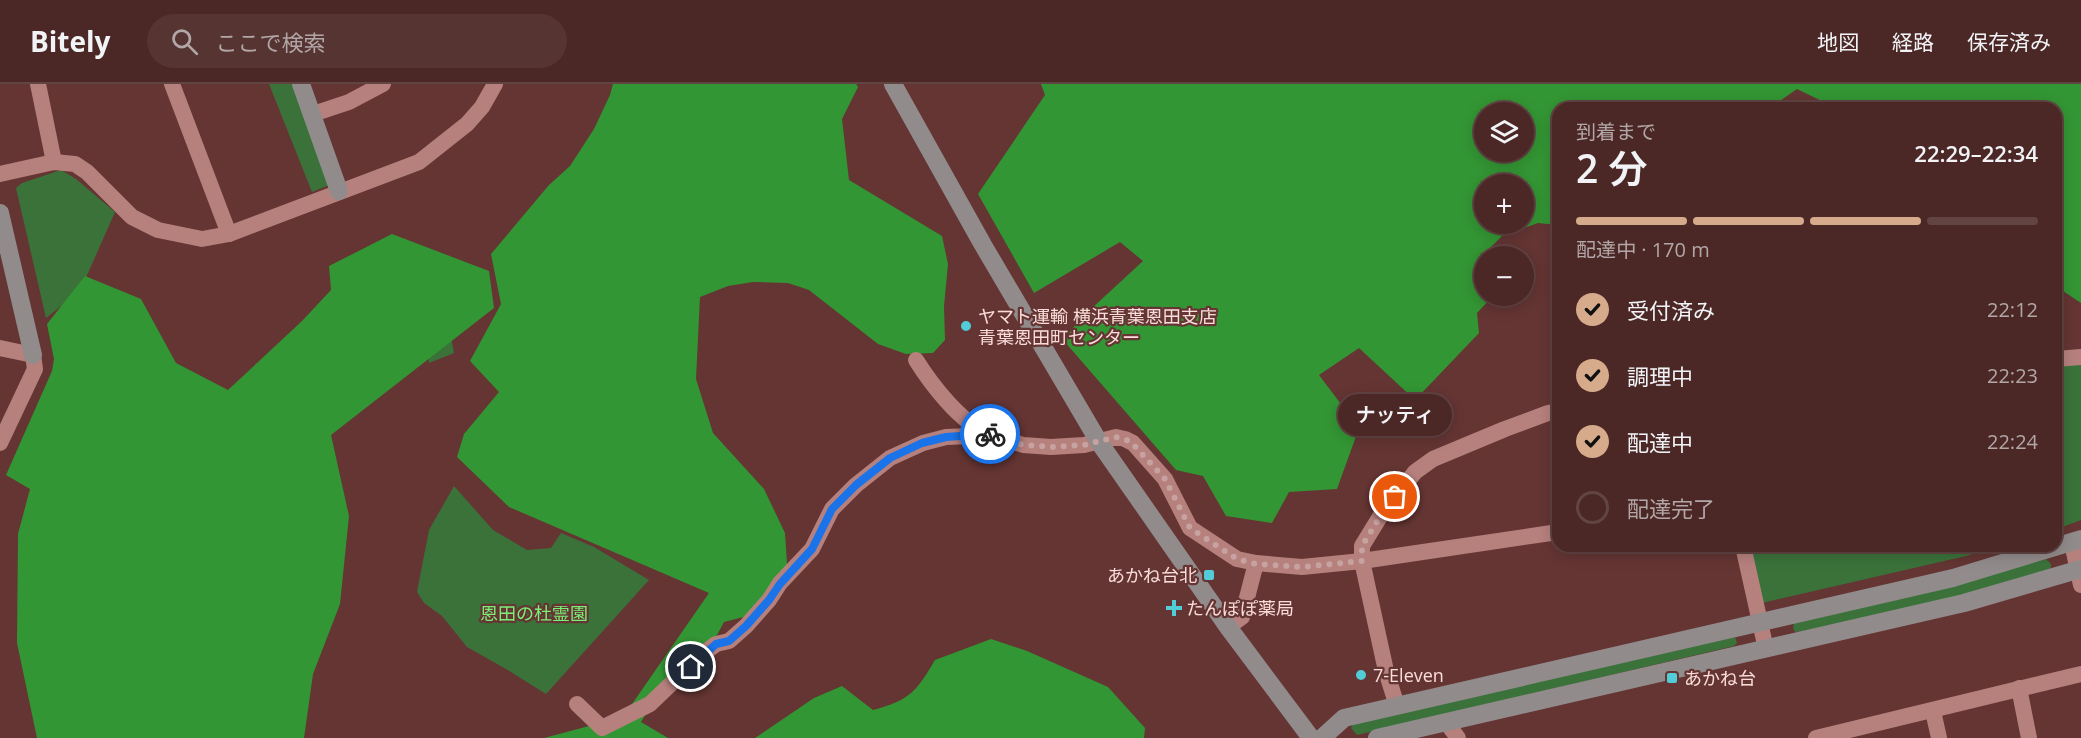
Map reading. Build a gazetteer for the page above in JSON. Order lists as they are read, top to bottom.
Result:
{
  "parks": ["恩田の杜霊園"],
  "places": {
    "other": ["ヤマト運輸 横浜青葉恩田支店 青葉恩田町センター", "ナッティ", "7-Eleven"],
    "transit": ["あかね台北", "あかね台"],
    "health": ["たんぽぽ薬局"]
  },
  "page": {
    "header": "Bitely",
    "search": "ここで検索",
    "nav": ["地図", "経路", "保存済み"],
    "map_buttons": ["+", "−"],
    "heading": ["2 分", "到着まで", "22:29–22:34"],
    "bar": "配達中 · 170 m",
    "list": [
      ["受付済み", "22:12"],
      ["調理中", "22:23"],
      ["配達中", "22:24"],
      "配達完了"
    ],
    "bubble": "ナッティ"
  }
}
